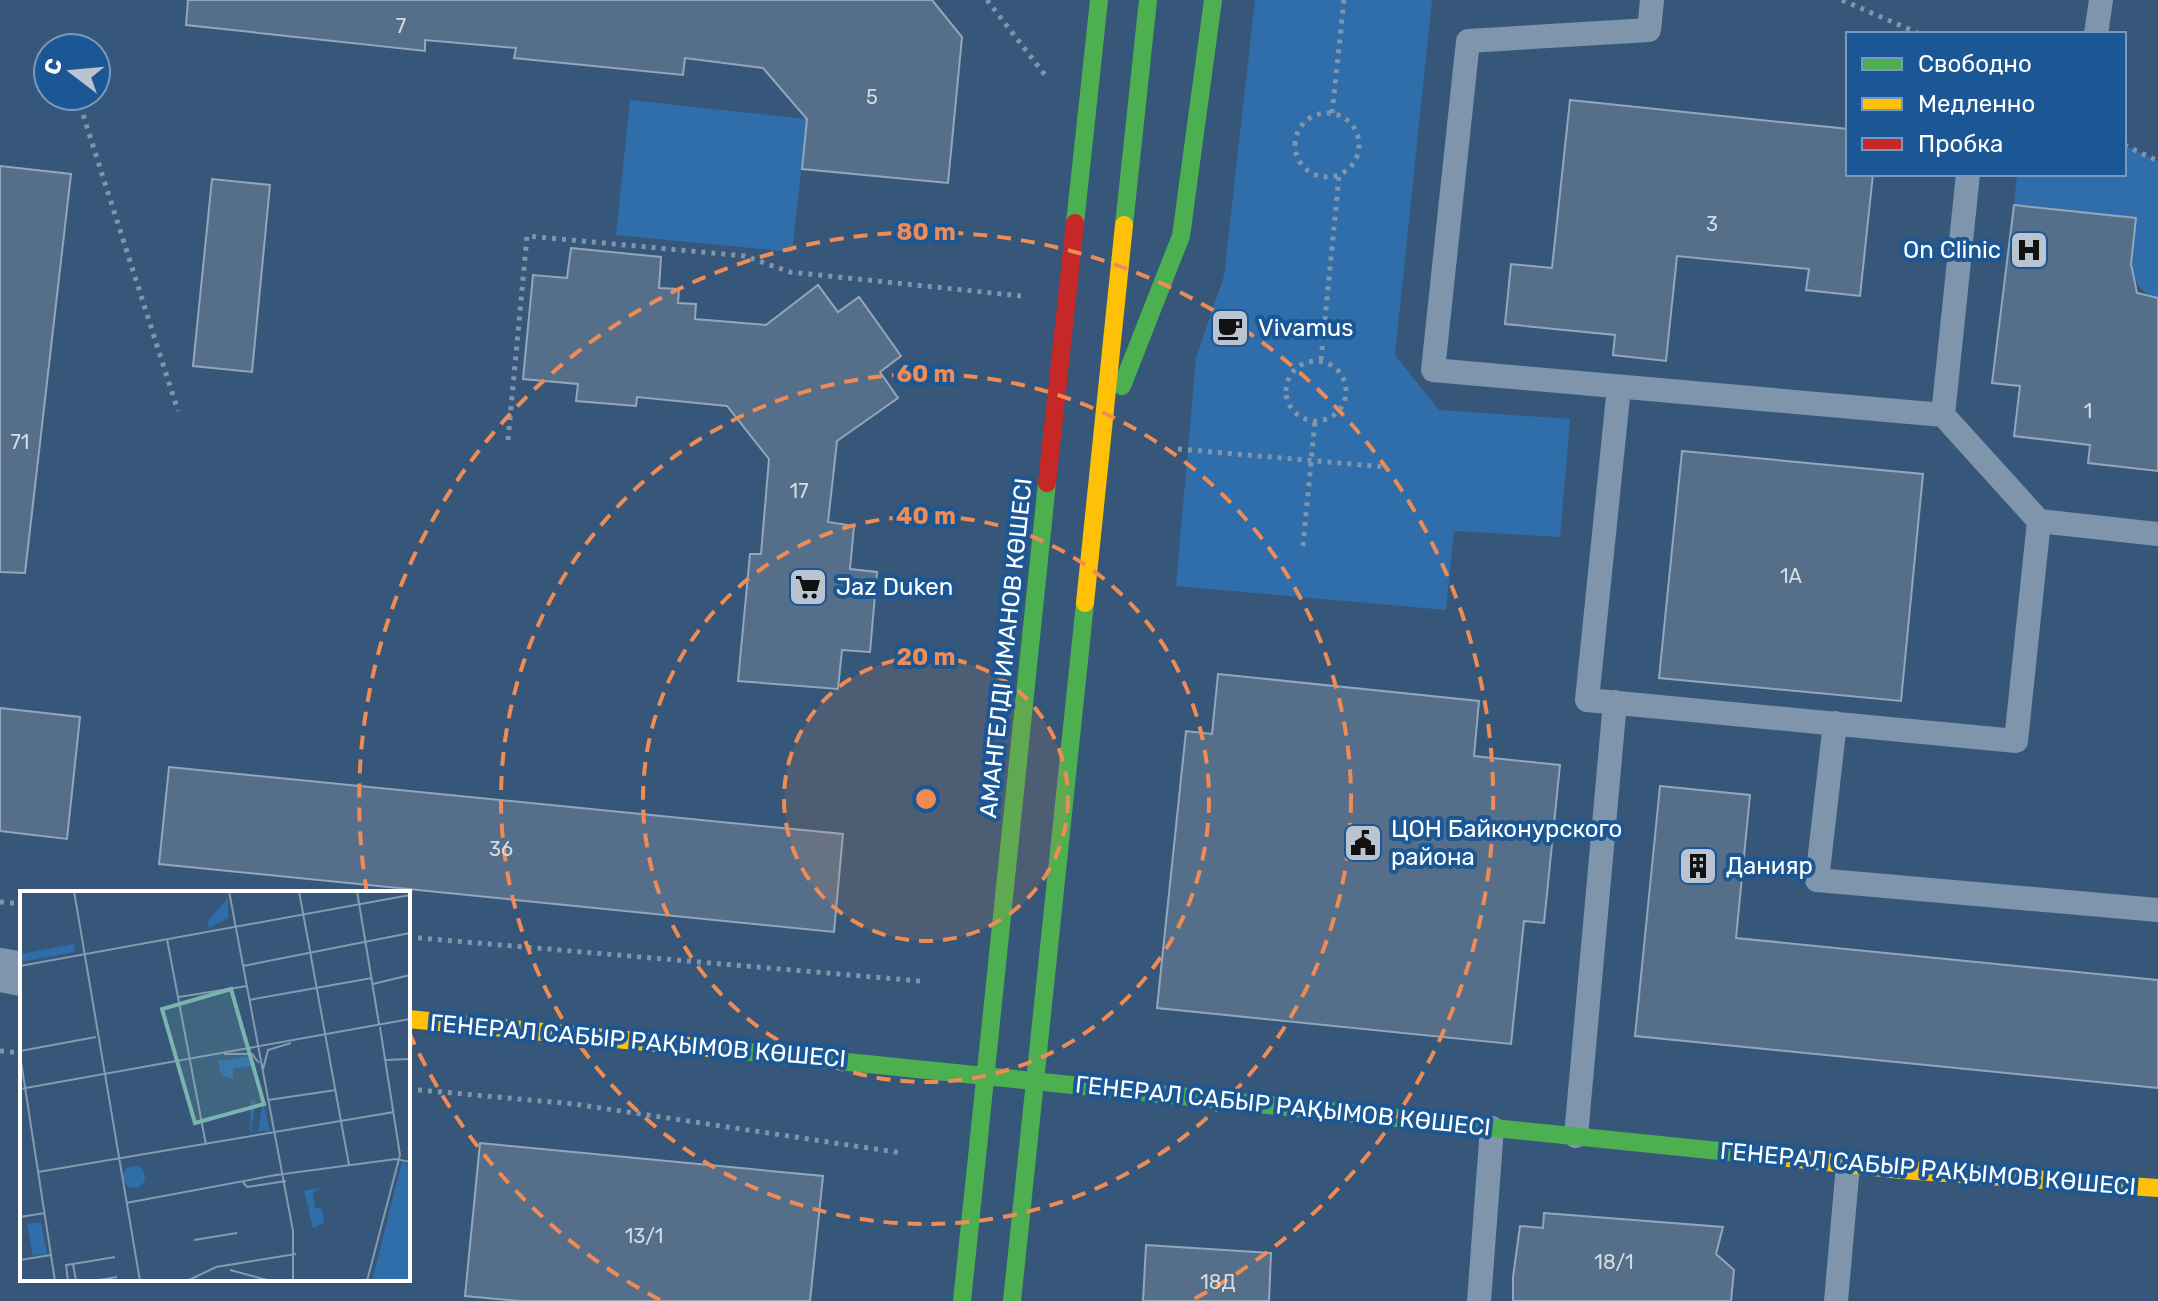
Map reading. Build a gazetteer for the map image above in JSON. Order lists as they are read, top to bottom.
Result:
{
  "streets": {
    "main road": ["АМАНГЕЛДІ ИМАНОВ КӨШЕСІ", "ГЕНЕРАЛ САБЫР РАҚЫМОВ КӨШЕСІ"]
  },
  "crossings": [
    ["АМАНГЕЛДІ ИМАНОВ КӨШЕСІ", "ГЕНЕРАЛ САБЫР РАҚЫМОВ КӨШЕСІ"]
  ],
  "places": {
    "hospital": ["On Clinic"],
    "cafe": ["Vivamus"],
    "supermarket": ["Jaz Duken"],
    "public building": ["ЦОН Байконурского района"],
    "building": ["Данияр"]
  },
  "house_numbers": [
    "7",
    "5",
    "3",
    "1",
    "71",
    "17",
    "1А",
    "36",
    "13/1",
    "18/1",
    "18Д"
  ],
  "legend": ["Свободно", "Медленно", "Пробка"],
  "north": "left",
  "rings": [
    "80 m",
    "60 m",
    "40 m",
    "20 m"
  ]
}
